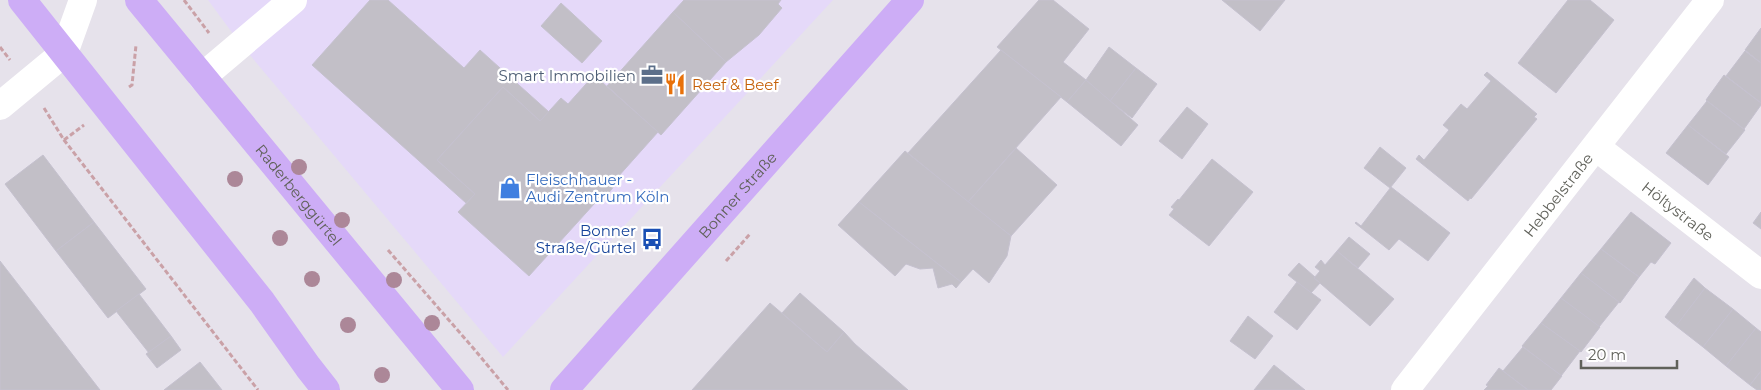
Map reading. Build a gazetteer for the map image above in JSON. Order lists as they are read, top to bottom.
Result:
{
  "streets": {
    "main road": ["Raderberggürtel", "Bonner Straße"],
    "street": ["Hebbelstraße", "Höltystraße"]
  },
  "crossings": [
    ["Hebbelstraße", "Höltystraße"]
  ],
  "places": {
    "office": ["Smart Immobilien"],
    "restaurant": ["Reef & Beef"],
    "shop": ["Fleischhauer - Audi Zentrum Köln"],
    "bus stop": ["Bonner Straße/Gürtel"]
  },
  "scale_bar": "20 m"
}
